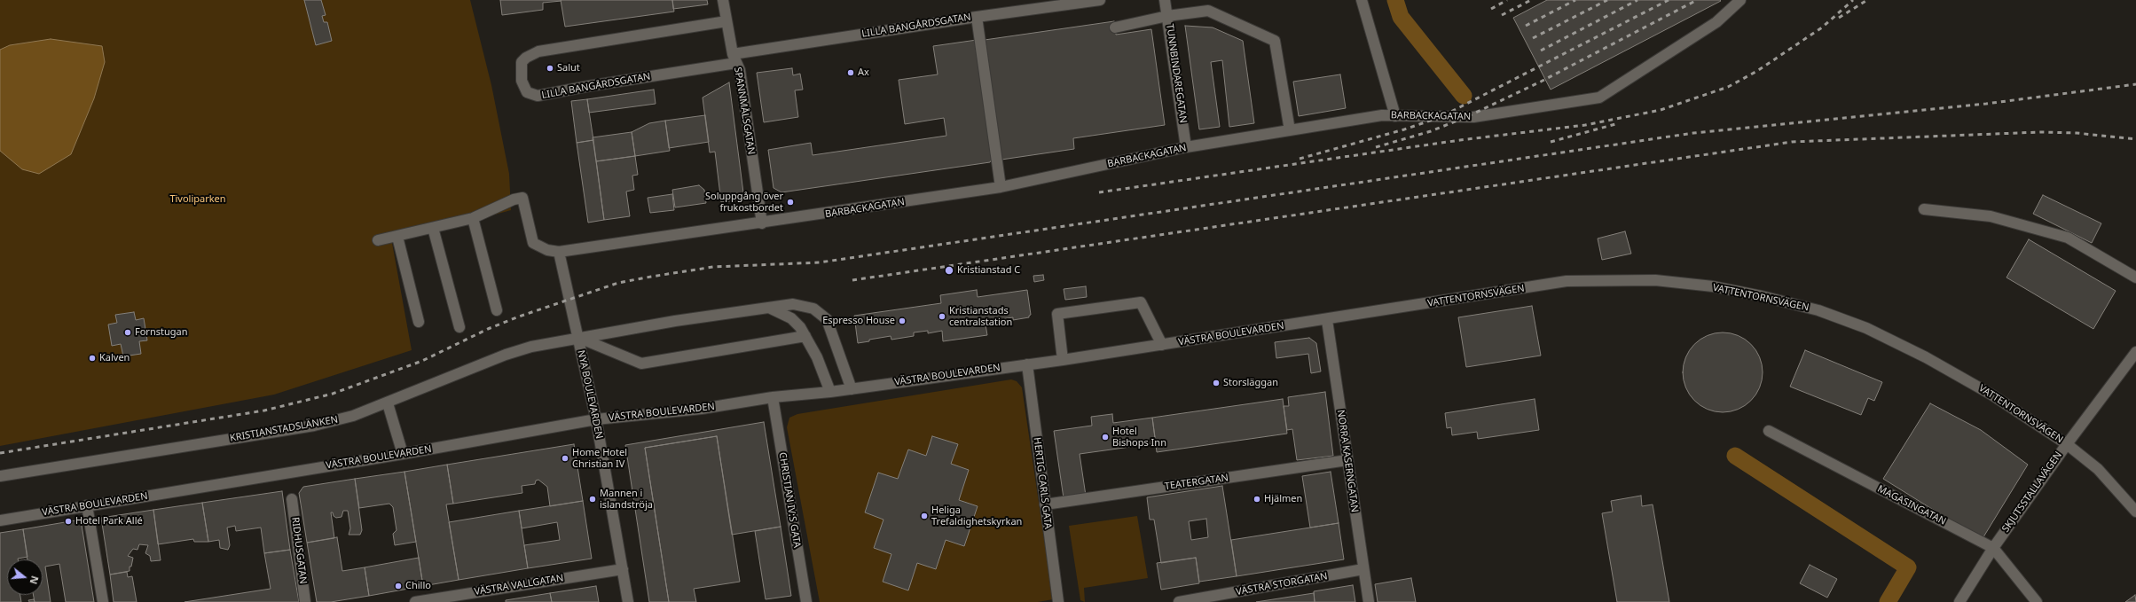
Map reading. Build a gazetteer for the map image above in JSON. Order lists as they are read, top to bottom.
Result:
{
  "streets": {
    "street": [
      "LILLA BANGÅRDSGATAN",
      "TUNNBINDAREGATAN",
      "SPANNMÅLSGATAN",
      "BARBACKAGATAN",
      "VATTENTORNSVÄGEN",
      "VÄSTRA BOULEVARDEN",
      "NYA BOULEVARDEN",
      "KRISTIANSTADSLÄNKEN",
      "NORRA KASERNGATAN",
      "TEATERGATAN",
      "HERTIG CARLS GATA",
      "SKJUTSSTALLAVÄGEN",
      "CHRISTIAN IV:S GATA",
      "MAGASINGATAN",
      "RIDHUSGATAN",
      "VÄSTRA STORGATAN",
      "VÄSTRA VALLGATAN"
    ]
  },
  "crossings": [
    ["LILLA BANGÅRDSGATAN", "SPANNMÅLSGATAN"],
    ["TUNNBINDAREGATAN", "BARBACKAGATAN"],
    ["SPANNMÅLSGATAN", "BARBACKAGATAN"],
    ["BARBACKAGATAN", "NYA BOULEVARDEN"],
    ["VATTENTORNSVÄGEN", "VÄSTRA BOULEVARDEN"],
    ["VATTENTORNSVÄGEN", "NORRA KASERNGATAN"],
    ["VATTENTORNSVÄGEN", "SKJUTSSTALLAVÄGEN"],
    ["VÄSTRA BOULEVARDEN", "NYA BOULEVARDEN"],
    ["VÄSTRA BOULEVARDEN", "KRISTIANSTADSLÄNKEN"],
    ["VÄSTRA BOULEVARDEN", "NORRA KASERNGATAN"],
    ["VÄSTRA BOULEVARDEN", "HERTIG CARLS GATA"],
    ["VÄSTRA BOULEVARDEN", "CHRISTIAN IV:S GATA"],
    ["NYA BOULEVARDEN", "KRISTIANSTADSLÄNKEN"],
    ["NYA BOULEVARDEN", "VÄSTRA VALLGATAN"],
    ["NORRA KASERNGATAN", "TEATERGATAN"],
    ["NORRA KASERNGATAN", "VÄSTRA STORGATAN"],
    ["TEATERGATAN", "HERTIG CARLS GATA"],
    ["SKJUTSSTALLAVÄGEN", "MAGASINGATAN"]
  ],
  "parks": ["Tivoliparken"],
  "places": [
    "Salut",
    "Ax",
    "Soluppgång över frukostbordet",
    "Kristianstad C",
    "Kristianstads centralstation",
    "Espresso House",
    "Fornstugan",
    "Kalven",
    "Storsläggan",
    "Hotel Bishops Inn",
    "Home Hotel Christian IV",
    "Mannen i islandströja",
    "Hjälmen",
    "Heliga Trefaldighetskyrkan",
    "Hotel Park Allé",
    "Chillo"
  ],
  "north": "right"
}
